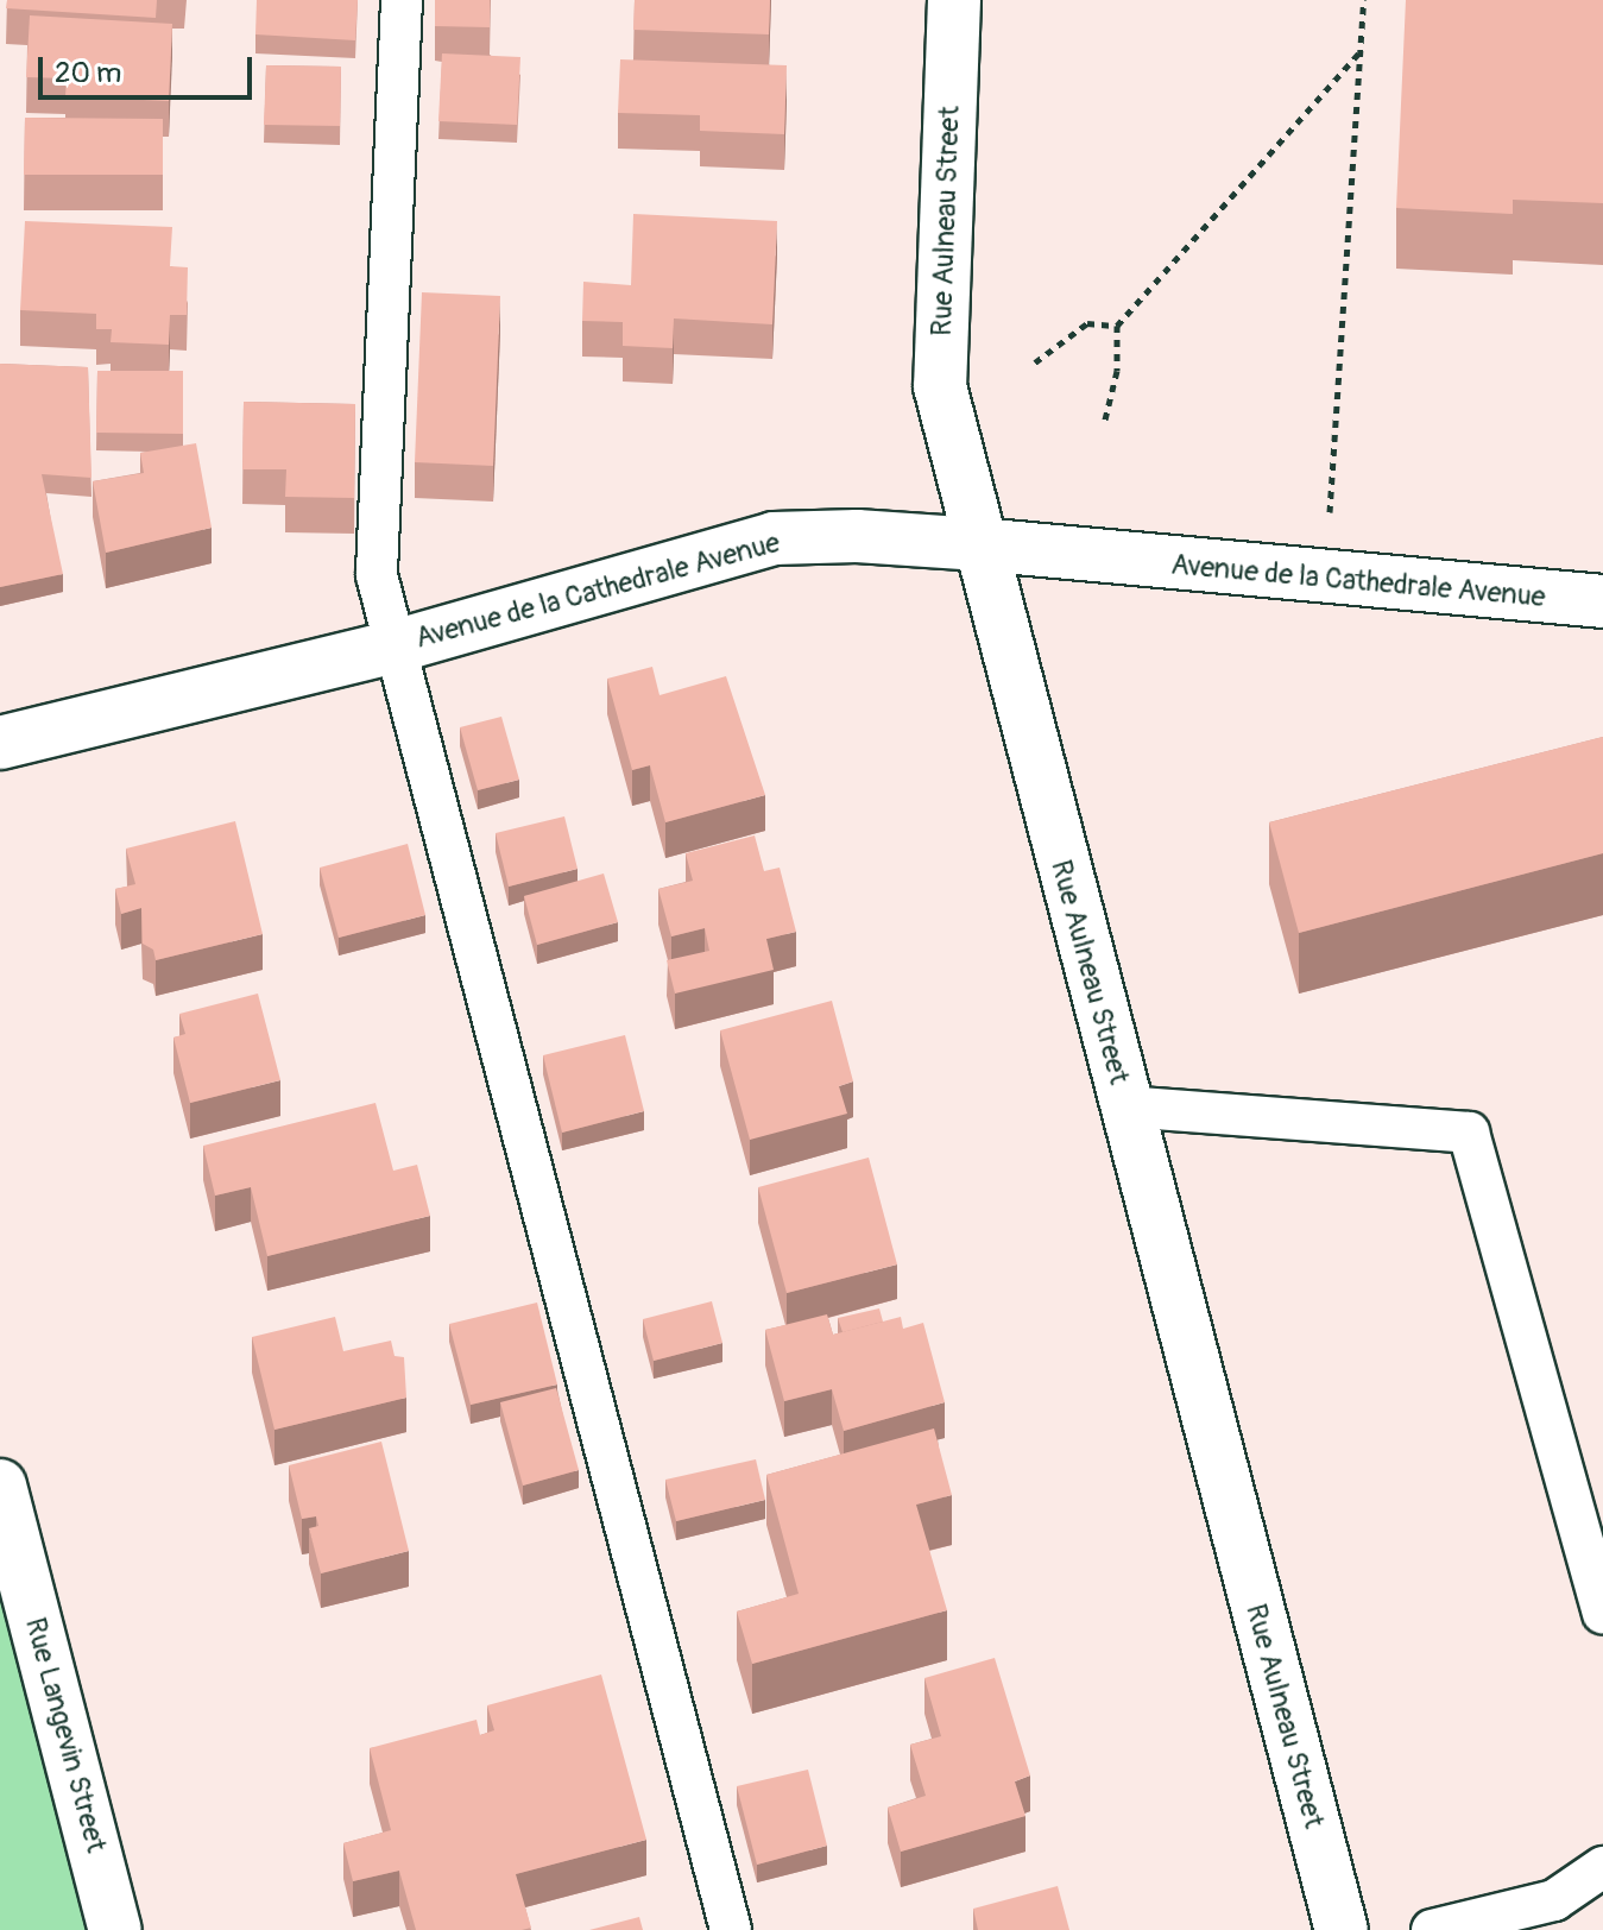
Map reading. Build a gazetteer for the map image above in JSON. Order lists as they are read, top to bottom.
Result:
{
  "streets": {
    "street": ["Rue Aulneau Street", "Avenue de la Cathedrale Avenue", "Rue Langevin Street"]
  },
  "crossings": [
    ["Rue Aulneau Street", "Avenue de la Cathedrale Avenue"]
  ],
  "scale_bar": "20 m"
}
